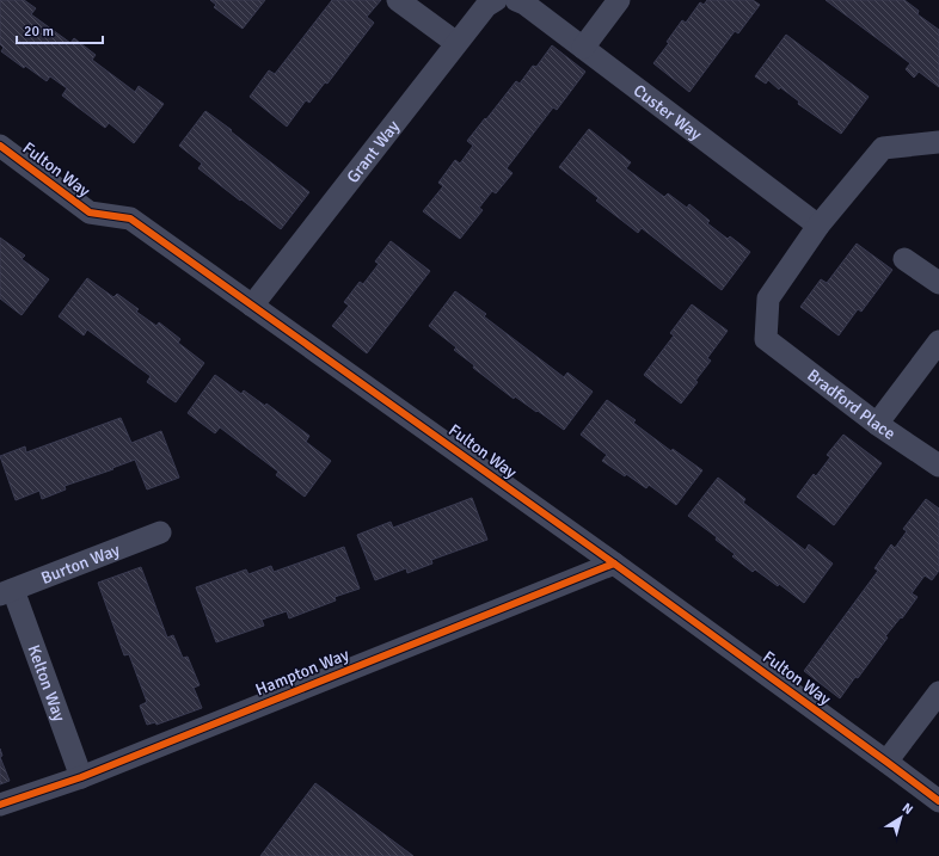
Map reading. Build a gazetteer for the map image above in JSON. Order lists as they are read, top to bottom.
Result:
{
  "streets": {
    "street": [
      "Custer Way",
      "Grant Way",
      "Fulton Way",
      "Bradford Place",
      "Burton Way",
      "Hampton Way",
      "Kelton Way"
    ]
  },
  "crossings": [
    ["Custer Way", "Bradford Place"],
    ["Grant Way", "Fulton Way"],
    ["Fulton Way", "Hampton Way"],
    ["Burton Way", "Kelton Way"],
    ["Hampton Way", "Kelton Way"]
  ],
  "scale_bar": "20 m",
  "north": "top right"
}
